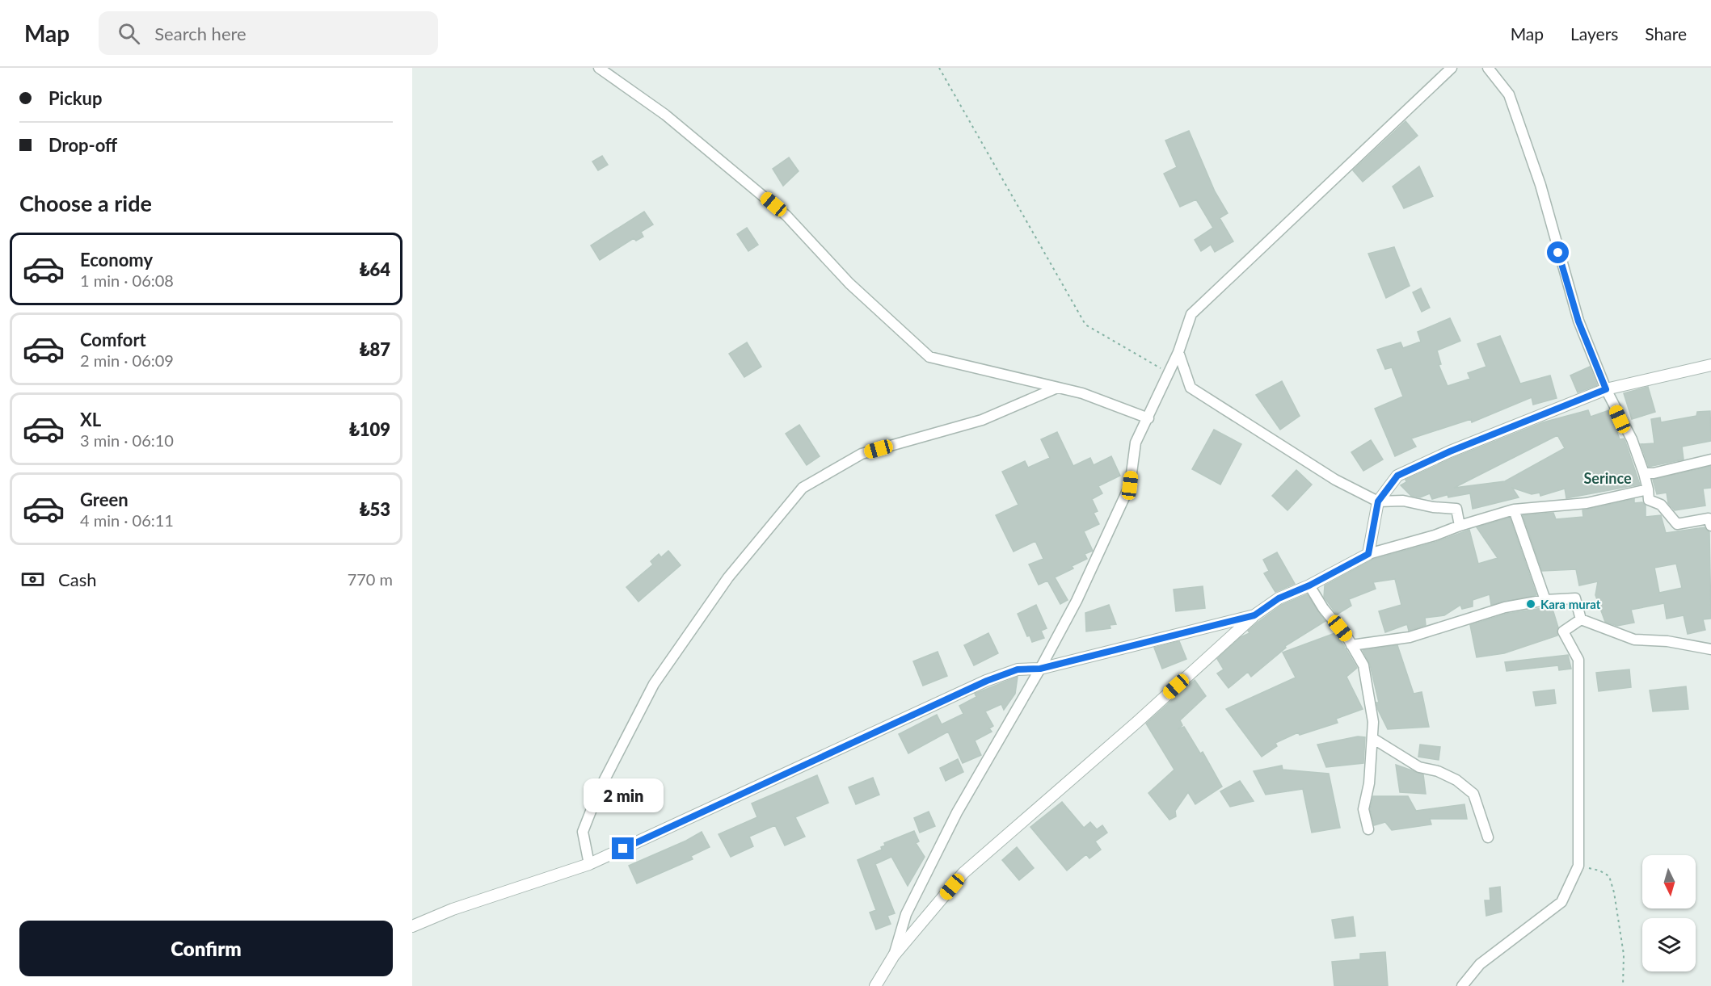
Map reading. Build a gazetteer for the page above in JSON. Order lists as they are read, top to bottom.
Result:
{
  "districts": ["Serince"],
  "places": ["Kara murat"],
  "north": "bottom",
  "page": {
    "header": "Map",
    "search": "Search here",
    "nav": ["Map", "Layers", "Share"],
    "banner": ["Pickup", "Drop-off"],
    "heading": "Choose a ride",
    "list": [
      {
        "name": "Economy",
        "note": "1 min · 06:08",
        "value": "₺64"
      },
      {
        "name": "Comfort",
        "note": "2 min · 06:09",
        "value": "₺87"
      },
      {
        "name": "XL",
        "note": "3 min · 06:10",
        "value": "₺109"
      },
      {
        "name": "Green",
        "note": "4 min · 06:11",
        "value": "₺53"
      }
    ],
    "pay": ["Cash", "770 m"],
    "bubble": "2 min",
    "buttons": "Confirm"
  }
}
